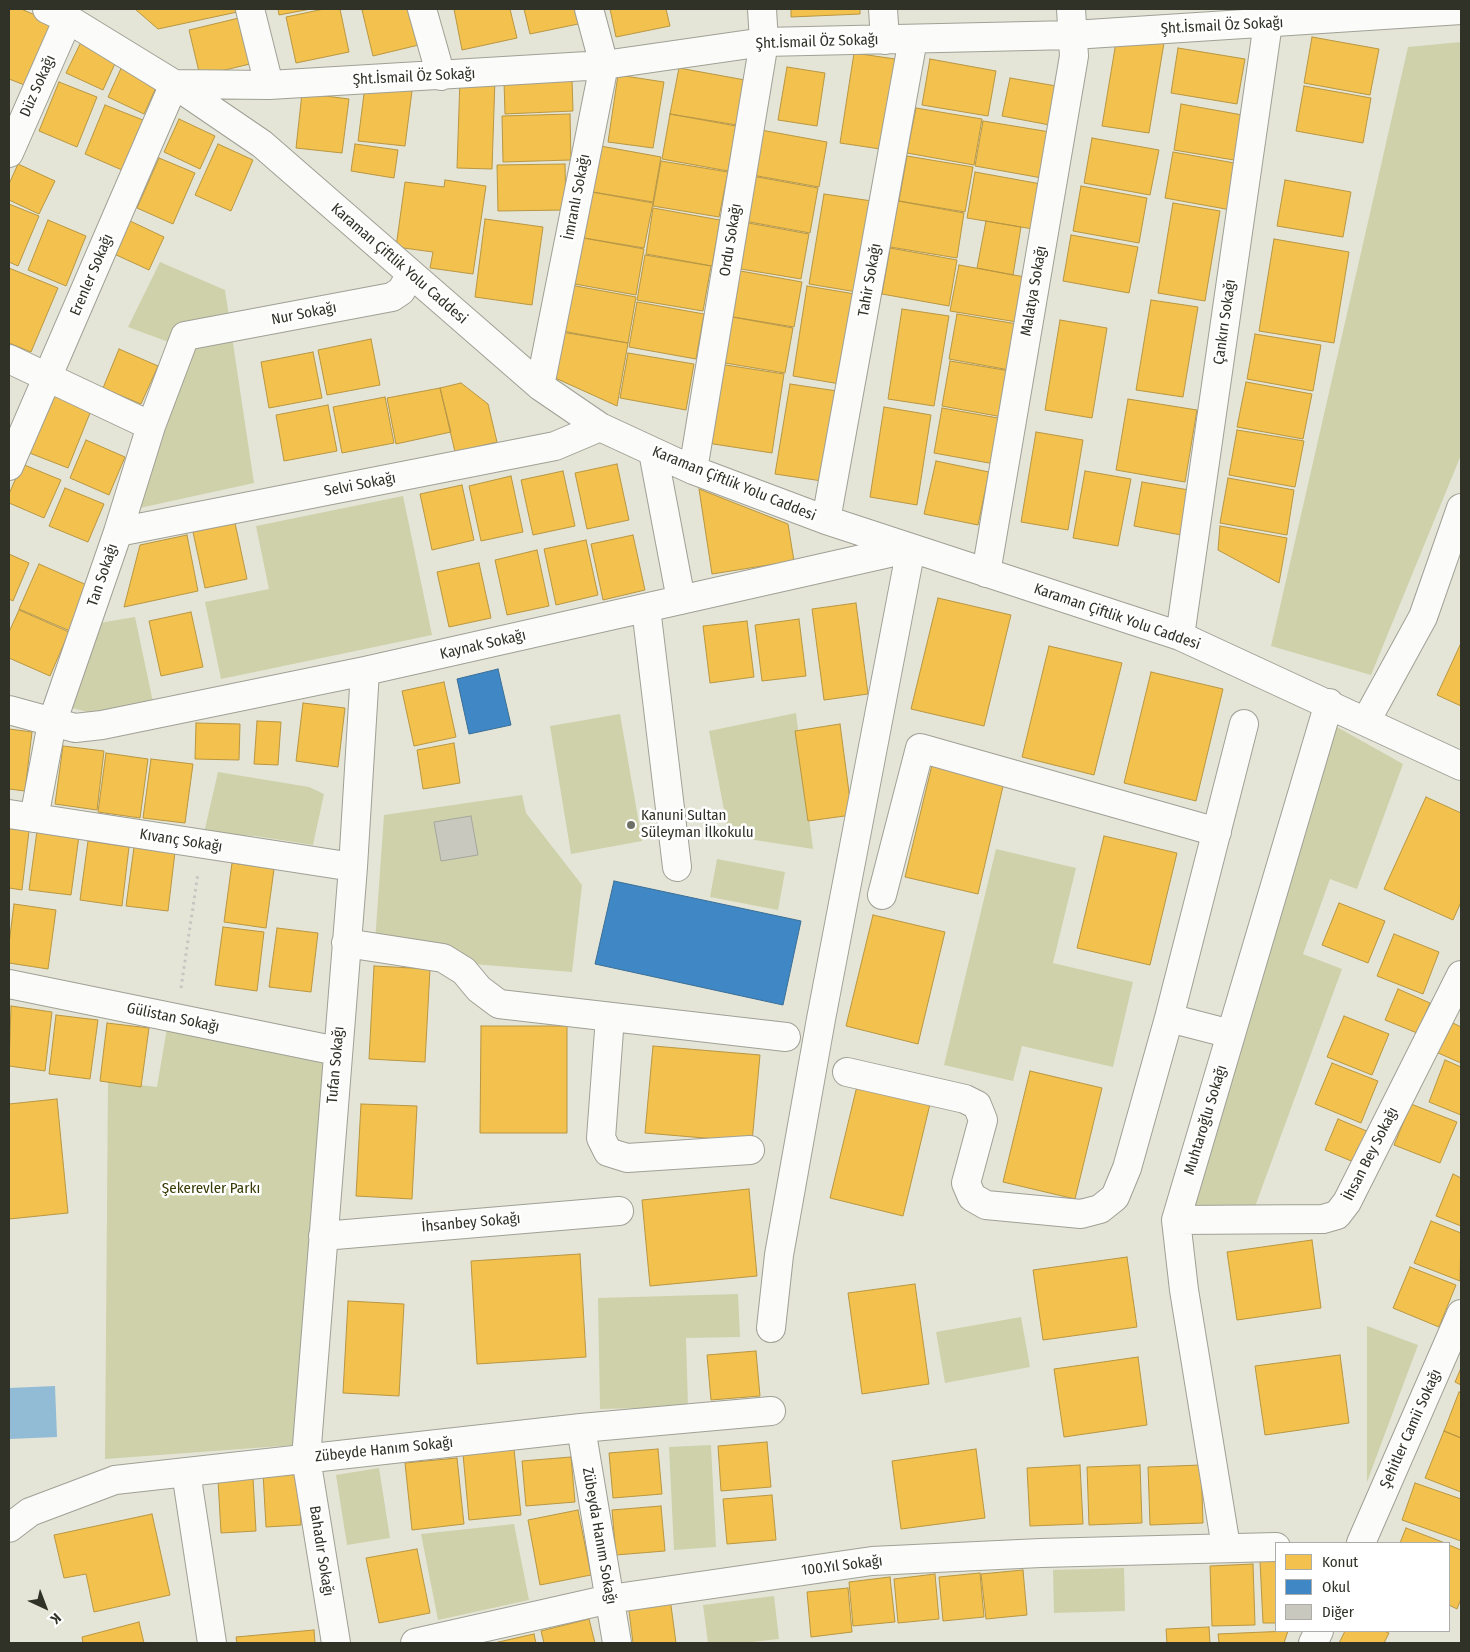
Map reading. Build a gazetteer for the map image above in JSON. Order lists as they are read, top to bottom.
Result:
{
  "streets": {
    "street": [
      "Şht.İsmail Öz Sokağı",
      "Düz Sokağı",
      "İmranlı Sokağı",
      "Ordu Sokağı",
      "Karaman Çiftlik Yolu Caddesi",
      "Erenler Sokağı",
      "Tahir Sokağı",
      "Malatya Sokağı",
      "Nur Sokağı",
      "Çankırı Sokağı",
      "Selvi Sokağı",
      "Tan Sokağı",
      "Kaynak Sokağı",
      "Kıvanç Sokağı",
      "Gülistan Sokağı",
      "Tufan Sokağı",
      "Muhtaroğlu Sokağı",
      "İhsan Bey Sokağı",
      "İhsanbey Sokağı",
      "Şehitler Camii Sokağı",
      "Zübeyde Hanım Sokağı",
      "Zübeyda Hanım Sokağı",
      "Bahadır Sokağı",
      "100.Yıl Sokağı"
    ]
  },
  "crossings": [
    ["Şht.İsmail Öz Sokağı", "İmranlı Sokağı"],
    ["Şht.İsmail Öz Sokağı", "Ordu Sokağı"],
    ["Şht.İsmail Öz Sokağı", "Karaman Çiftlik Yolu Caddesi"],
    ["Şht.İsmail Öz Sokağı", "Erenler Sokağı"],
    ["Şht.İsmail Öz Sokağı", "Tahir Sokağı"],
    ["Şht.İsmail Öz Sokağı", "Malatya Sokağı"],
    ["Şht.İsmail Öz Sokağı", "Çankırı Sokağı"],
    ["Düz Sokağı", "Karaman Çiftlik Yolu Caddesi"],
    ["İmranlı Sokağı", "Karaman Çiftlik Yolu Caddesi"],
    ["Ordu Sokağı", "Karaman Çiftlik Yolu Caddesi"],
    ["Karaman Çiftlik Yolu Caddesi", "Erenler Sokağı"],
    ["Karaman Çiftlik Yolu Caddesi", "Tahir Sokağı"],
    ["Karaman Çiftlik Yolu Caddesi", "Malatya Sokağı"],
    ["Karaman Çiftlik Yolu Caddesi", "Nur Sokağı"],
    ["Karaman Çiftlik Yolu Caddesi", "Çankırı Sokağı"],
    ["Karaman Çiftlik Yolu Caddesi", "Selvi Sokağı"],
    ["Karaman Çiftlik Yolu Caddesi", "Kaynak Sokağı"],
    ["Karaman Çiftlik Yolu Caddesi", "Muhtaroğlu Sokağı"],
    ["Nur Sokağı", "Tan Sokağı"],
    ["Selvi Sokağı", "Tan Sokağı"],
    ["Tan Sokağı", "Kaynak Sokağı"],
    ["Tan Sokağı", "Kıvanç Sokağı"],
    ["Kaynak Sokağı", "Tufan Sokağı"],
    ["Kıvanç Sokağı", "Tufan Sokağı"],
    ["Gülistan Sokağı", "Tufan Sokağı"],
    ["Tufan Sokağı", "İhsanbey Sokağı"],
    ["Tufan Sokağı", "Zübeyde Hanım Sokağı"],
    ["Tufan Sokağı", "Bahadır Sokağı"],
    ["Muhtaroğlu Sokağı", "İhsan Bey Sokağı"],
    ["Muhtaroğlu Sokağı", "100.Yıl Sokağı"],
    ["Zübeyde Hanım Sokağı", "Zübeyda Hanım Sokağı"],
    ["Zübeyde Hanım Sokağı", "Bahadır Sokağı"],
    ["Zübeyda Hanım Sokağı", "100.Yıl Sokağı"]
  ],
  "parks": ["Şekerevler Parkı"],
  "places": ["Kanuni Sultan Süleyman İlkokulu"],
  "legend": ["Konut", "Okul", "Diğer"],
  "north": "bottom right"
}
